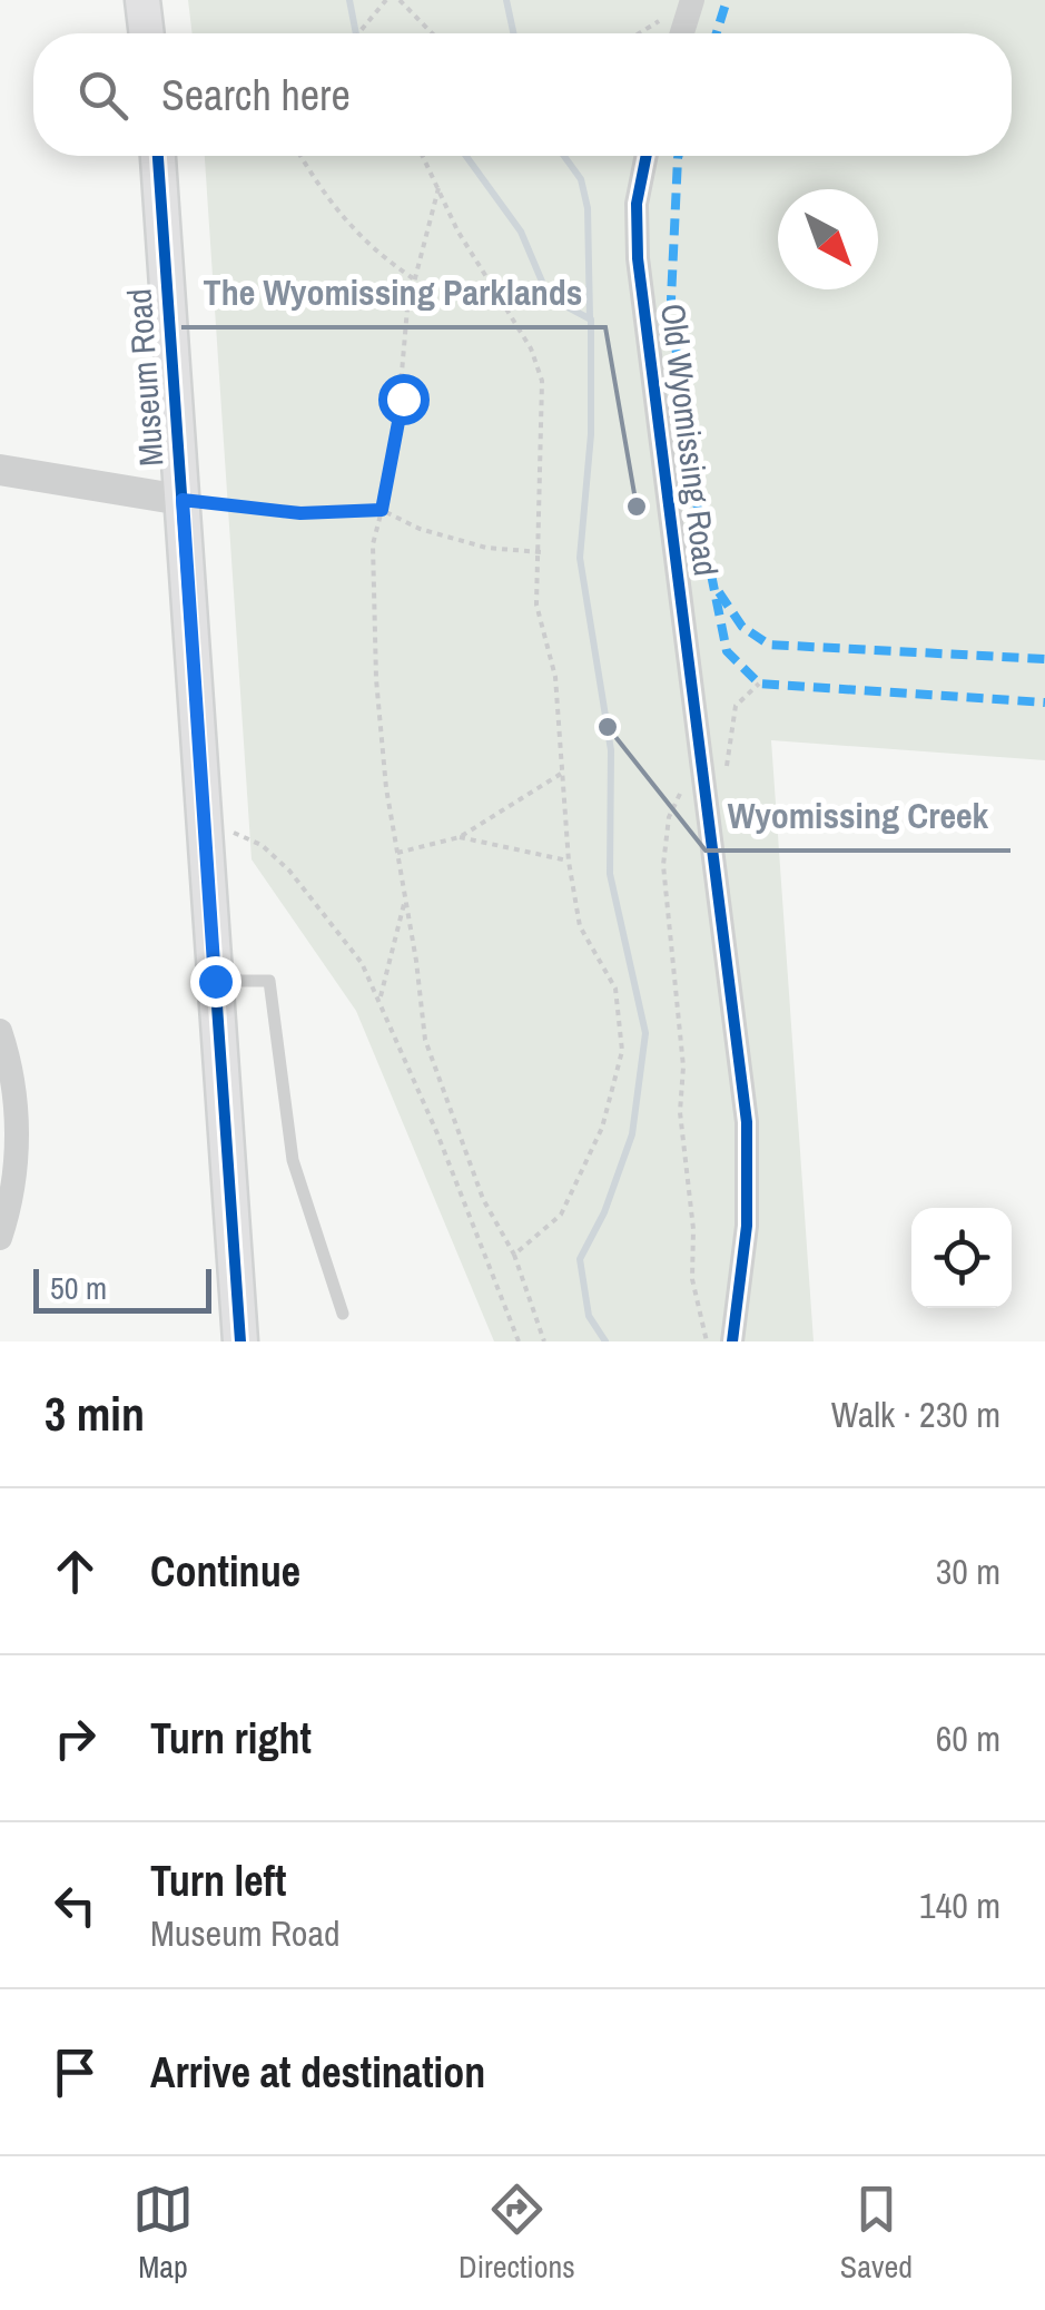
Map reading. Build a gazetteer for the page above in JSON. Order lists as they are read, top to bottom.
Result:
{
  "streets": {
    "main road": ["Museum Road"],
    "street": ["Old Wyomissing Road"]
  },
  "places": ["The Wyomissing Parklands", "Wyomissing Creek"],
  "scale_bar": "50 m",
  "north": "bottom right",
  "page": {
    "search": "Search here",
    "scale": "50 m",
    "heading": ["3 min", "Walk · 230 m"],
    "list": [
      ["Continue", "30 m"],
      ["Turn right", "60 m"],
      ["Turn left", "Museum Road", "140 m"],
      "Arrive at destination"
    ],
    "nav": ["Map", "Directions", "Saved"]
  }
}
